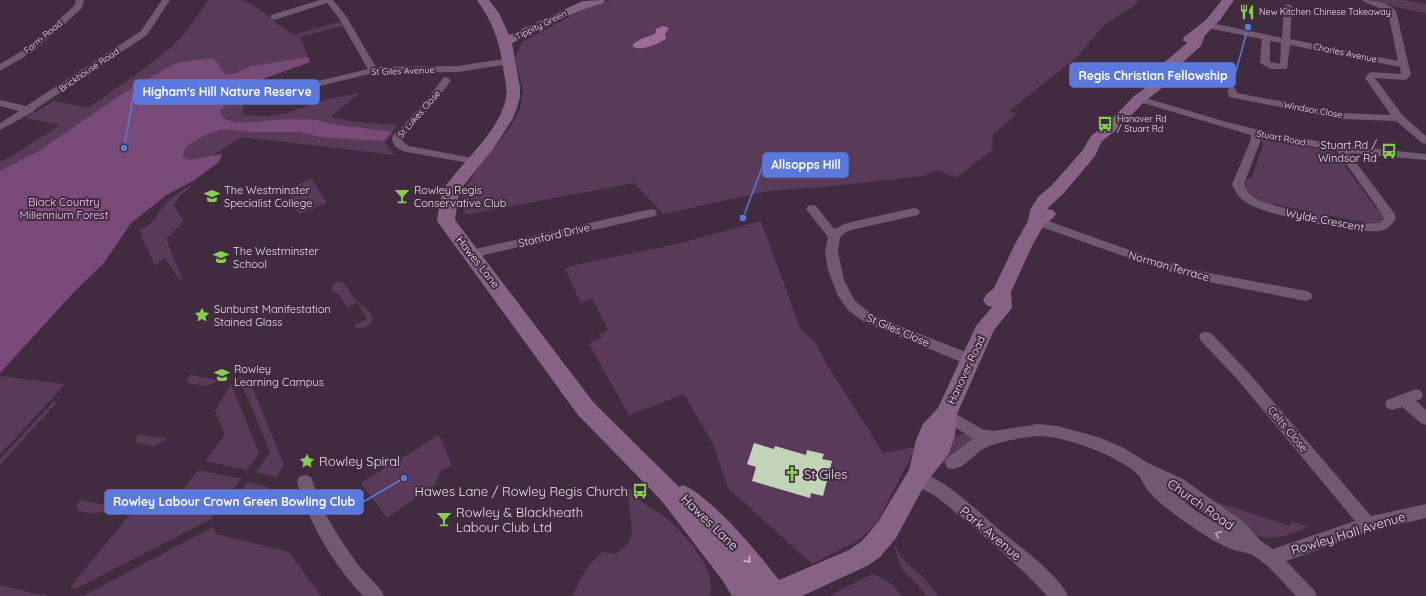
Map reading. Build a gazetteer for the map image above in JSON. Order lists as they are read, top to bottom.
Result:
{
  "streets": {
    "street": [
      "Tippity Green",
      "Farm Road",
      "Charles Avenue",
      "Brickhouse Road",
      "St Giles Avenue",
      "Windsor Close",
      "St Lukes Close",
      "Stuart Road",
      "Wylde Crescent",
      "Stanford Drive",
      "Hawes Lane",
      "Norman Terrace",
      "St Giles Close",
      "Hanover Road",
      "Celts Close",
      "Church Road",
      "Park Avenue",
      "Rowley Hall Avenue"
    ]
  },
  "crossings": [
    ["Tippity Green", "Hawes Lane"],
    ["Charles Avenue", "Hanover Road"],
    ["St Giles Avenue", "Hawes Lane"],
    ["St Lukes Close", "Hawes Lane"],
    ["Stuart Road", "Wylde Crescent"],
    ["Stuart Road", "Hanover Road"],
    ["Stanford Drive", "Hawes Lane"],
    ["Hawes Lane", "Hanover Road"],
    ["Norman Terrace", "Hanover Road"],
    ["St Giles Close", "Hanover Road"],
    ["Hanover Road", "Church Road"],
    ["Hanover Road", "Park Avenue"],
    ["Celts Close", "Rowley Hall Avenue"],
    ["Church Road", "Rowley Hall Avenue"]
  ],
  "parks": ["Black Country Millennium Forest"],
  "places": {
    "restaurant": ["New Kitchen Chinese Takeaway"],
    "other": [
      "Regis Christian Fellowship",
      "Higham's Hill Nature Reserve",
      "Allsopps Hill",
      "Rowley Labour Crown Green Bowling Club"
    ],
    "bus stop": ["Hanover Rd / Stuart Rd", "Stuart Rd / Windsor Rd", "Hawes Lane / Rowley Regis Church"],
    "school or university": ["The Westminster Specialist College", "The Westminster School", "Rowley Learning Campus"],
    "bar": ["Rowley Regis Conservative Club", "Rowley & Blackheath Labour Club Ltd"],
    "place": ["Sunburst Manifestation Stained Glass", "Rowley Spiral"],
    "church": ["St Giles"]
  }
}
